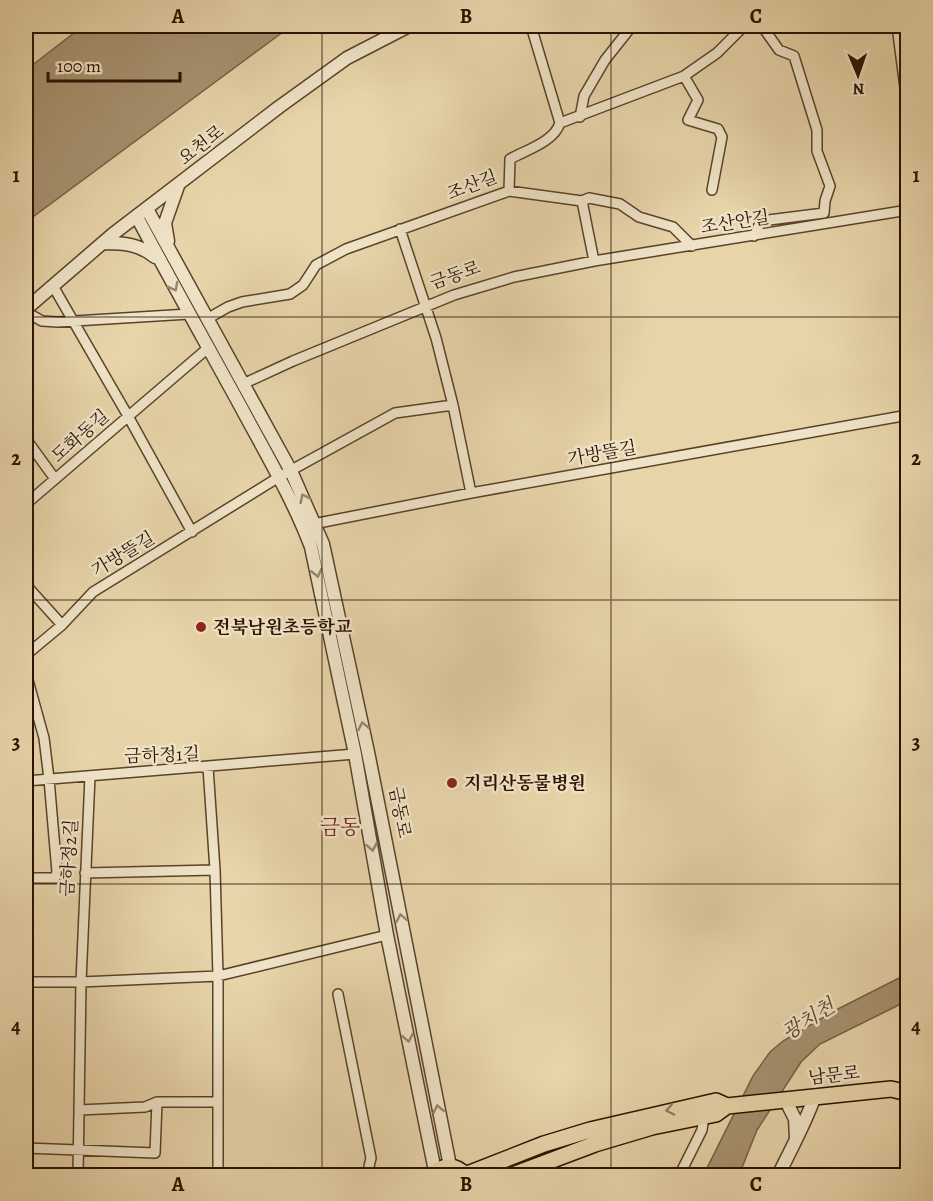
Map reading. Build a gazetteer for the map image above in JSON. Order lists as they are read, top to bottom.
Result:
{
  "streets": {
    "main road": ["남문로"],
    "street": [
      "요천로",
      "조산길",
      "조산안길",
      "금동로",
      "도화동길",
      "가방뜰길",
      "금하정1길",
      "금하정2길"
    ]
  },
  "crossings": [
    ["요천로", "금동로"],
    ["요천로", "도화동길"],
    ["조산길", "조산안길"],
    ["조산길", "금동로"],
    ["조산안길", "금동로"],
    ["금동로", "도화동길"],
    ["금동로", "가방뜰길"],
    ["도화동길", "가방뜰길"],
    ["금하정1길", "금하정2길"]
  ],
  "districts": ["금동"],
  "water": ["광치천"],
  "places": ["전북남원초등학교", "지리산동물병원"],
  "scale_bar": "100 m",
  "north": "bottom",
  "grid": {
    "columns": ["A", "B", "C"],
    "rows": [
      "1",
      "2",
      "3",
      "4"
    ]
  }
}
